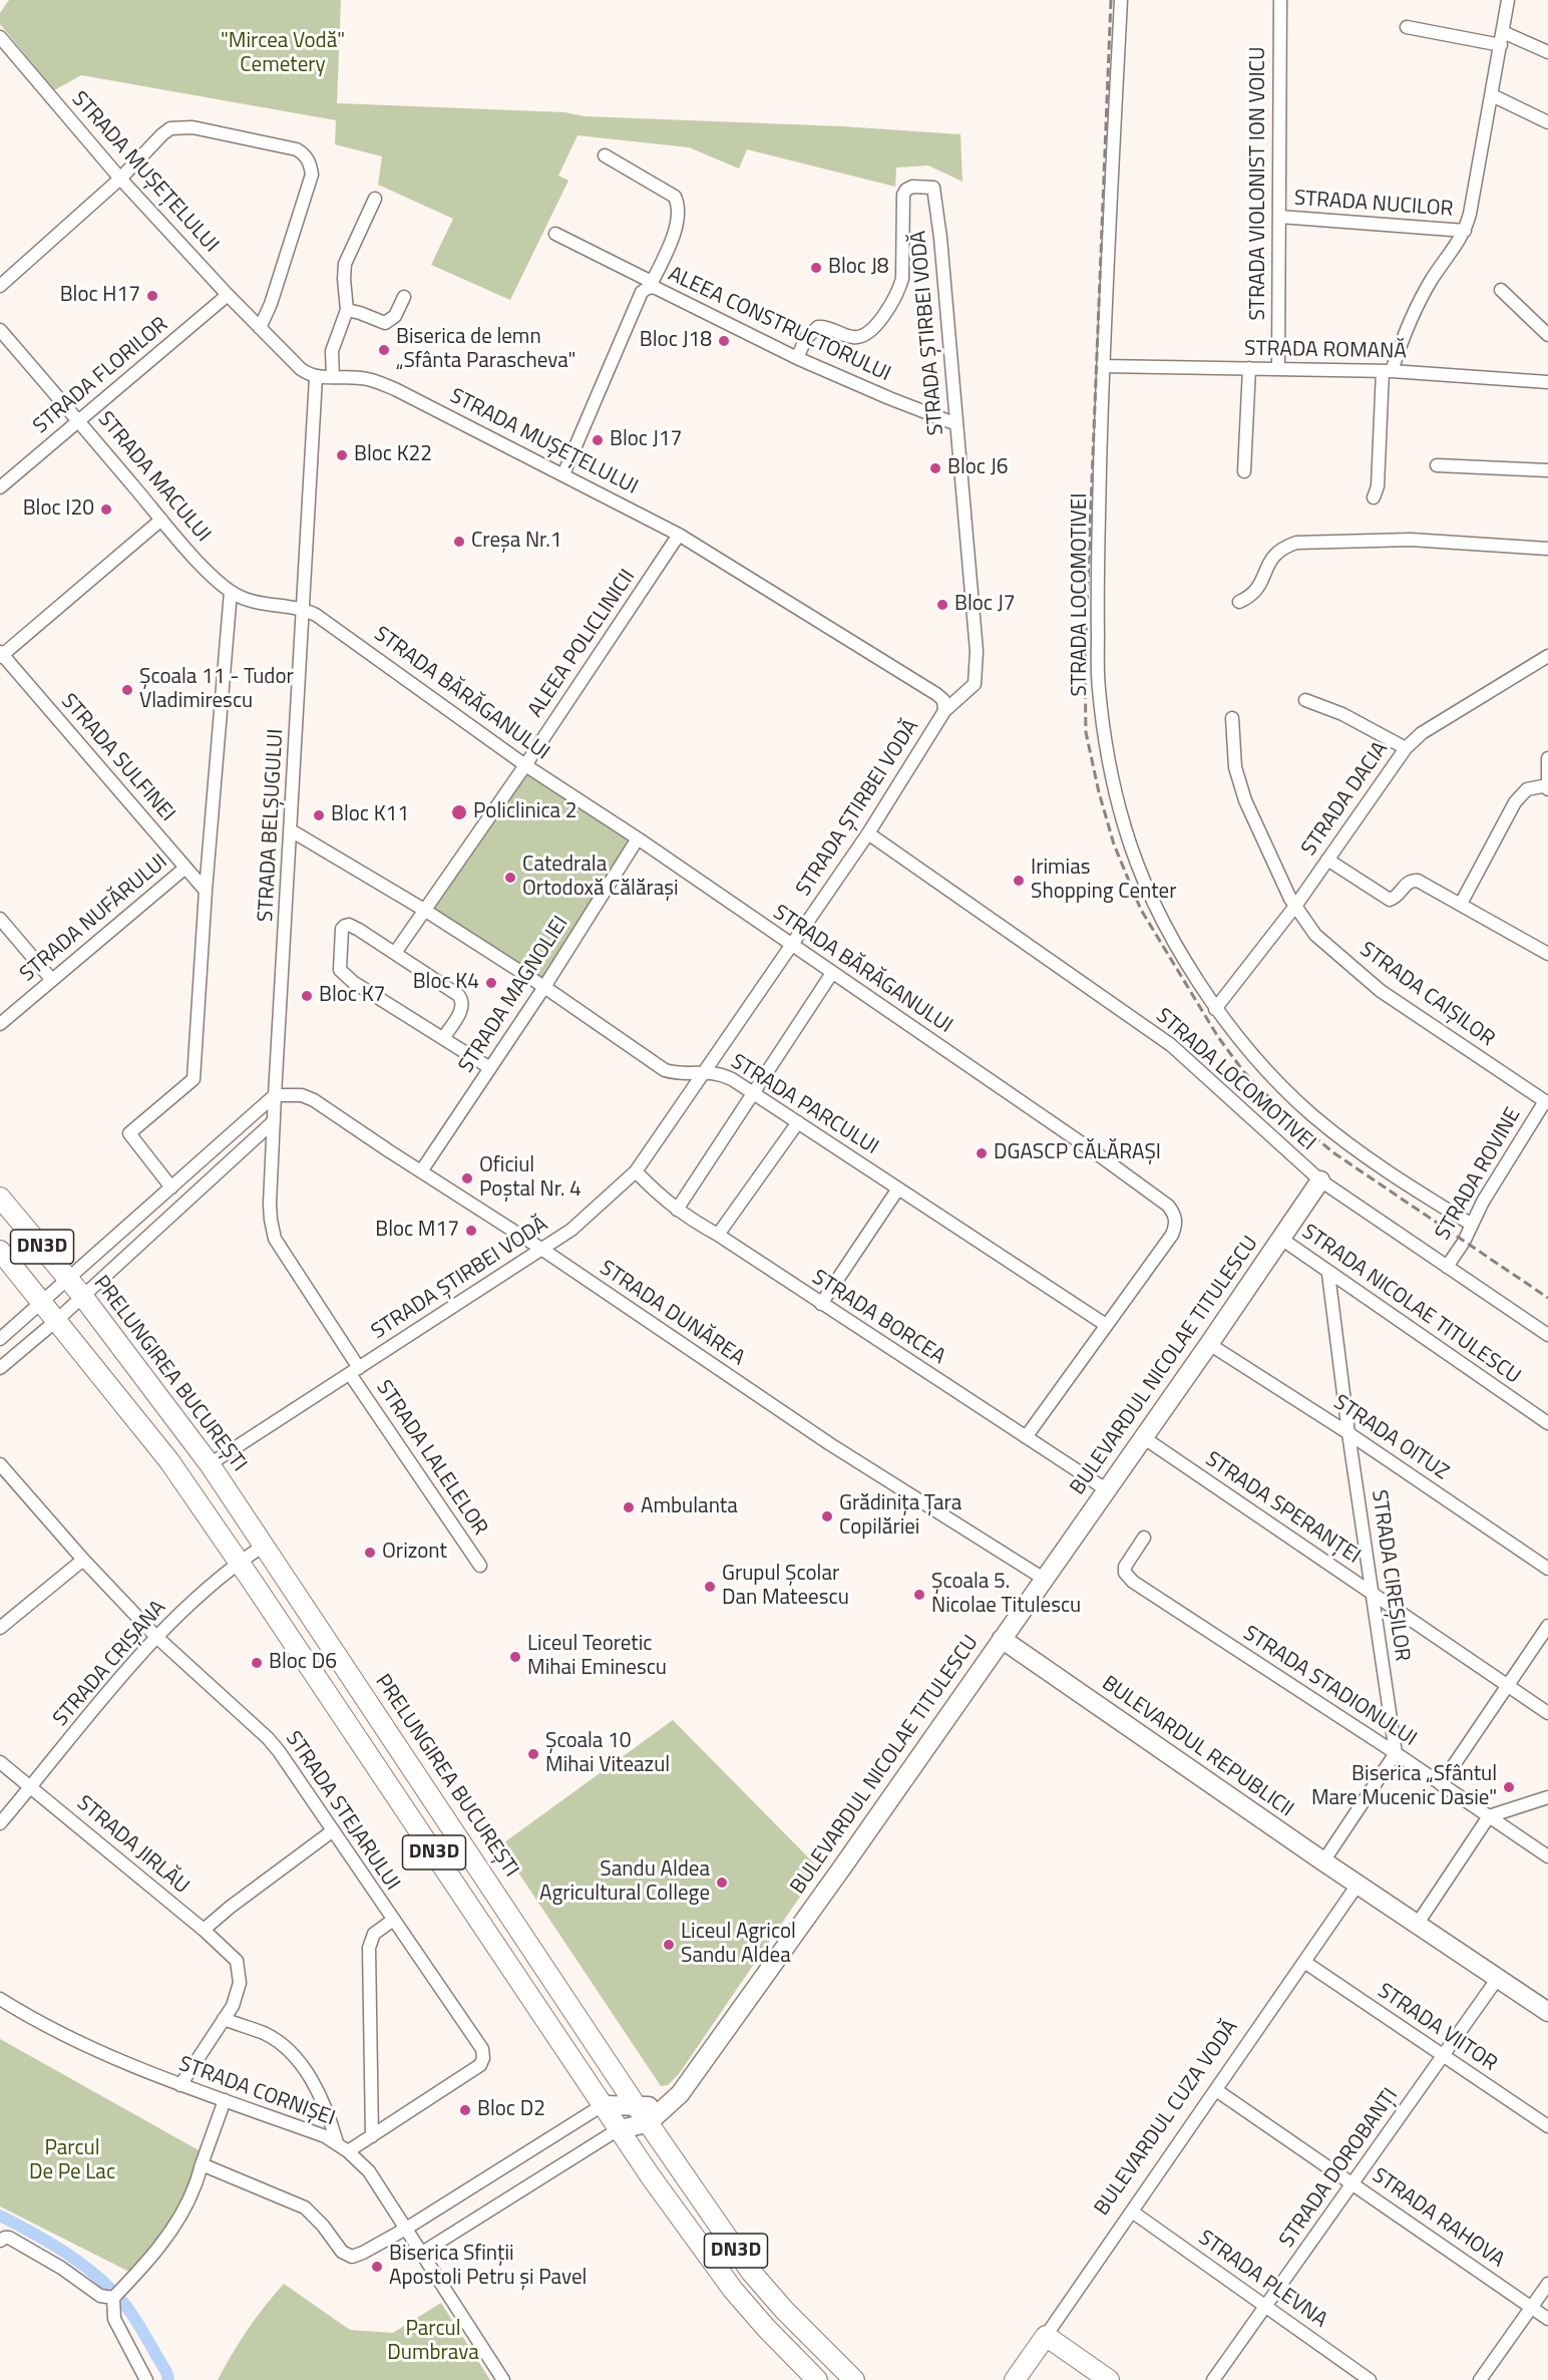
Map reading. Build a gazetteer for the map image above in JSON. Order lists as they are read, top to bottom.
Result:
{
  "streets": {
    "main road": [
      "DN3D",
      "BULEVARDUL NICOLAE TITULESCU",
      "PRELUNGIREA BUCUREȘTI",
      "BULEVARDUL REPUBLICII",
      "BULEVARDUL CUZA VODĂ"
    ],
    "street": [
      "STRADA MUȘEȚELULUI",
      "STRADA VIOLONIST ION VOICU",
      "STRADA NUCILOR",
      "ALEEA CONSTRUCTORULUI",
      "STRADA ȘTIRBEI VODĂ",
      "STRADA ROMANĂ",
      "STRADA FLORILOR",
      "STRADA MACULUI",
      "STRADA LOCOMOTIVEI",
      "ALEEA POLICLINICII",
      "STRADA BĂRĂGANULUI",
      "STRADA SULFINEI",
      "STRADA DACIA",
      "STRADA BELȘUGULUI",
      "STRADA NUFĂRULUI",
      "STRADA MAGNOLIEI",
      "STRADA CAIȘILOR",
      "STRADA PARCULUI",
      "STRADA ROVINE",
      "STRADA NICOLAE TITULESCU",
      "STRADA DUNĂREA",
      "STRADA BORCEA",
      "STRADA OITUZ",
      "STRADA LALELELOR",
      "STRADA SPERANȚEI",
      "STRADA CIREȘILOR",
      "STRADA CRIȘANA",
      "STRADA STADIONULUI",
      "STRADA STEJARULUI",
      "STRADA JIRLĂU",
      "STRADA VIITOR",
      "STRADA CORNIȘEI",
      "STRADA DOROBANȚI",
      "STRADA RAHOVA",
      "STRADA PLEVNA"
    ]
  },
  "crossings": [
    ["STRADA MUȘEȚELULUI", "STRADA ȘTIRBEI VODĂ"],
    ["STRADA MUȘEȚELULUI", "STRADA FLORILOR"],
    ["STRADA MUȘEȚELULUI", "ALEEA POLICLINICII"],
    ["STRADA MUȘEȚELULUI", "STRADA BELȘUGULUI"],
    ["STRADA VIOLONIST ION VOICU", "STRADA NUCILOR"],
    ["STRADA VIOLONIST ION VOICU", "STRADA ROMANĂ"],
    ["ALEEA CONSTRUCTORULUI", "STRADA ȘTIRBEI VODĂ"],
    ["STRADA ȘTIRBEI VODĂ", "STRADA LOCOMOTIVEI"],
    ["STRADA ȘTIRBEI VODĂ", "STRADA BĂRĂGANULUI"],
    ["STRADA ȘTIRBEI VODĂ", "STRADA PARCULUI"],
    ["STRADA ȘTIRBEI VODĂ", "STRADA DUNĂREA"],
    ["STRADA ȘTIRBEI VODĂ", "STRADA BORCEA"],
    ["STRADA ȘTIRBEI VODĂ", "PRELUNGIREA BUCUREȘTI"],
    ["STRADA ȘTIRBEI VODĂ", "STRADA LALELELOR"],
    ["STRADA ROMANĂ", "STRADA LOCOMOTIVEI"],
    ["STRADA FLORILOR", "STRADA MACULUI"],
    ["STRADA MACULUI", "STRADA BĂRĂGANULUI"],
    ["STRADA MACULUI", "STRADA BELȘUGULUI"],
    ["STRADA LOCOMOTIVEI", "STRADA DACIA"],
    ["STRADA LOCOMOTIVEI", "STRADA ROVINE"],
    ["STRADA LOCOMOTIVEI", "BULEVARDUL NICOLAE TITULESCU"],
    ["ALEEA POLICLINICII", "STRADA BĂRĂGANULUI"],
    ["ALEEA POLICLINICII", "STRADA PARCULUI"],
    ["STRADA BĂRĂGANULUI", "STRADA BELȘUGULUI"],
    ["STRADA BĂRĂGANULUI", "STRADA MAGNOLIEI"],
    ["STRADA BĂRĂGANULUI", "STRADA PARCULUI"],
    ["STRADA BĂRĂGANULUI", "STRADA BORCEA"],
    ["STRADA SULFINEI", "STRADA NUFĂRULUI"],
    ["STRADA DACIA", "STRADA CAIȘILOR"],
    ["STRADA BELȘUGULUI", "STRADA PARCULUI"],
    ["STRADA BELȘUGULUI", "STRADA DUNĂREA"],
    ["STRADA BELȘUGULUI", "STRADA LALELELOR"],
    ["STRADA MAGNOLIEI", "STRADA PARCULUI"],
    ["STRADA MAGNOLIEI", "STRADA DUNĂREA"],
    ["STRADA CAIȘILOR", "STRADA ROVINE"],
    ["DN3D", "BULEVARDUL NICOLAE TITULESCU"],
    ["DN3D", "STRADA CRIȘANA"],
    ["STRADA NICOLAE TITULESCU", "BULEVARDUL NICOLAE TITULESCU"],
    ["STRADA NICOLAE TITULESCU", "STRADA CIREȘILOR"],
    ["STRADA DUNĂREA", "BULEVARDUL NICOLAE TITULESCU"],
    ["STRADA BORCEA", "BULEVARDUL NICOLAE TITULESCU"],
    ["BULEVARDUL NICOLAE TITULESCU", "PRELUNGIREA BUCUREȘTI"],
    ["BULEVARDUL NICOLAE TITULESCU", "STRADA OITUZ"],
    ["BULEVARDUL NICOLAE TITULESCU", "STRADA SPERANȚEI"],
    ["BULEVARDUL NICOLAE TITULESCU", "BULEVARDUL REPUBLICII"],
    ["BULEVARDUL NICOLAE TITULESCU", "STRADA CORNIȘEI"],
    ["PRELUNGIREA BUCUREȘTI", "STRADA CRIȘANA"],
    ["STRADA OITUZ", "STRADA CIREȘILOR"],
    ["STRADA SPERANȚEI", "STRADA CIREȘILOR"],
    ["STRADA CIREȘILOR", "STRADA STADIONULUI"],
    ["STRADA CRIȘANA", "STRADA STEJARULUI"],
    ["STRADA CRIȘANA", "STRADA JIRLĂU"],
    ["BULEVARDUL REPUBLICII", "BULEVARDUL CUZA VODĂ"],
    ["BULEVARDUL REPUBLICII", "STRADA DOROBANȚI"],
    ["STRADA STEJARULUI", "STRADA CORNIȘEI"],
    ["STRADA VIITOR", "BULEVARDUL CUZA VODĂ"],
    ["STRADA VIITOR", "STRADA DOROBANȚI"],
    ["BULEVARDUL CUZA VODĂ", "STRADA RAHOVA"],
    ["BULEVARDUL CUZA VODĂ", "STRADA PLEVNA"],
    ["STRADA DOROBANȚI", "STRADA RAHOVA"],
    ["STRADA DOROBANȚI", "STRADA PLEVNA"]
  ],
  "parks": ["\"Mircea Vodă\" Cemetery", "Parcul De Pe Lac", "Parcul Dumbrava"],
  "places": [
    "Bloc J8",
    "Bloc H17",
    "Bloc J18",
    "Biserica de lemn „Sfânta Parascheva\"",
    "Bloc J17",
    "Bloc K22",
    "Bloc J6",
    "Bloc I20",
    "Creșa Nr.1",
    "Bloc J7",
    "Școala 11 - Tudor Vladimirescu",
    "Policlinica 2",
    "Bloc K11",
    "Catedrala Ortodoxă Călărași",
    "Irimias Shopping Center",
    "Bloc K4",
    "Bloc K7",
    "DGASCP CĂLĂRAȘI",
    "Oficiul Poștal Nr. 4",
    "Bloc M17",
    "Ambulanta",
    "Grădinița Țara Copilăriei",
    "Orizont",
    "Grupul Școlar Dan Mateescu",
    "Școala 5. Nicolae Titulescu",
    "Liceul Teoretic Mihai Eminescu",
    "Bloc D6",
    "Școala 10 Mihai Viteazul",
    "Biserica „Sfântul Mare Mucenic Dasie\"",
    "Sandu Aldea Agricultural College",
    "Liceul Agricol Sandu Aldea",
    "Bloc D2",
    "Biserica Sfinții Apostoli Petru și Pavel"
  ]
}
